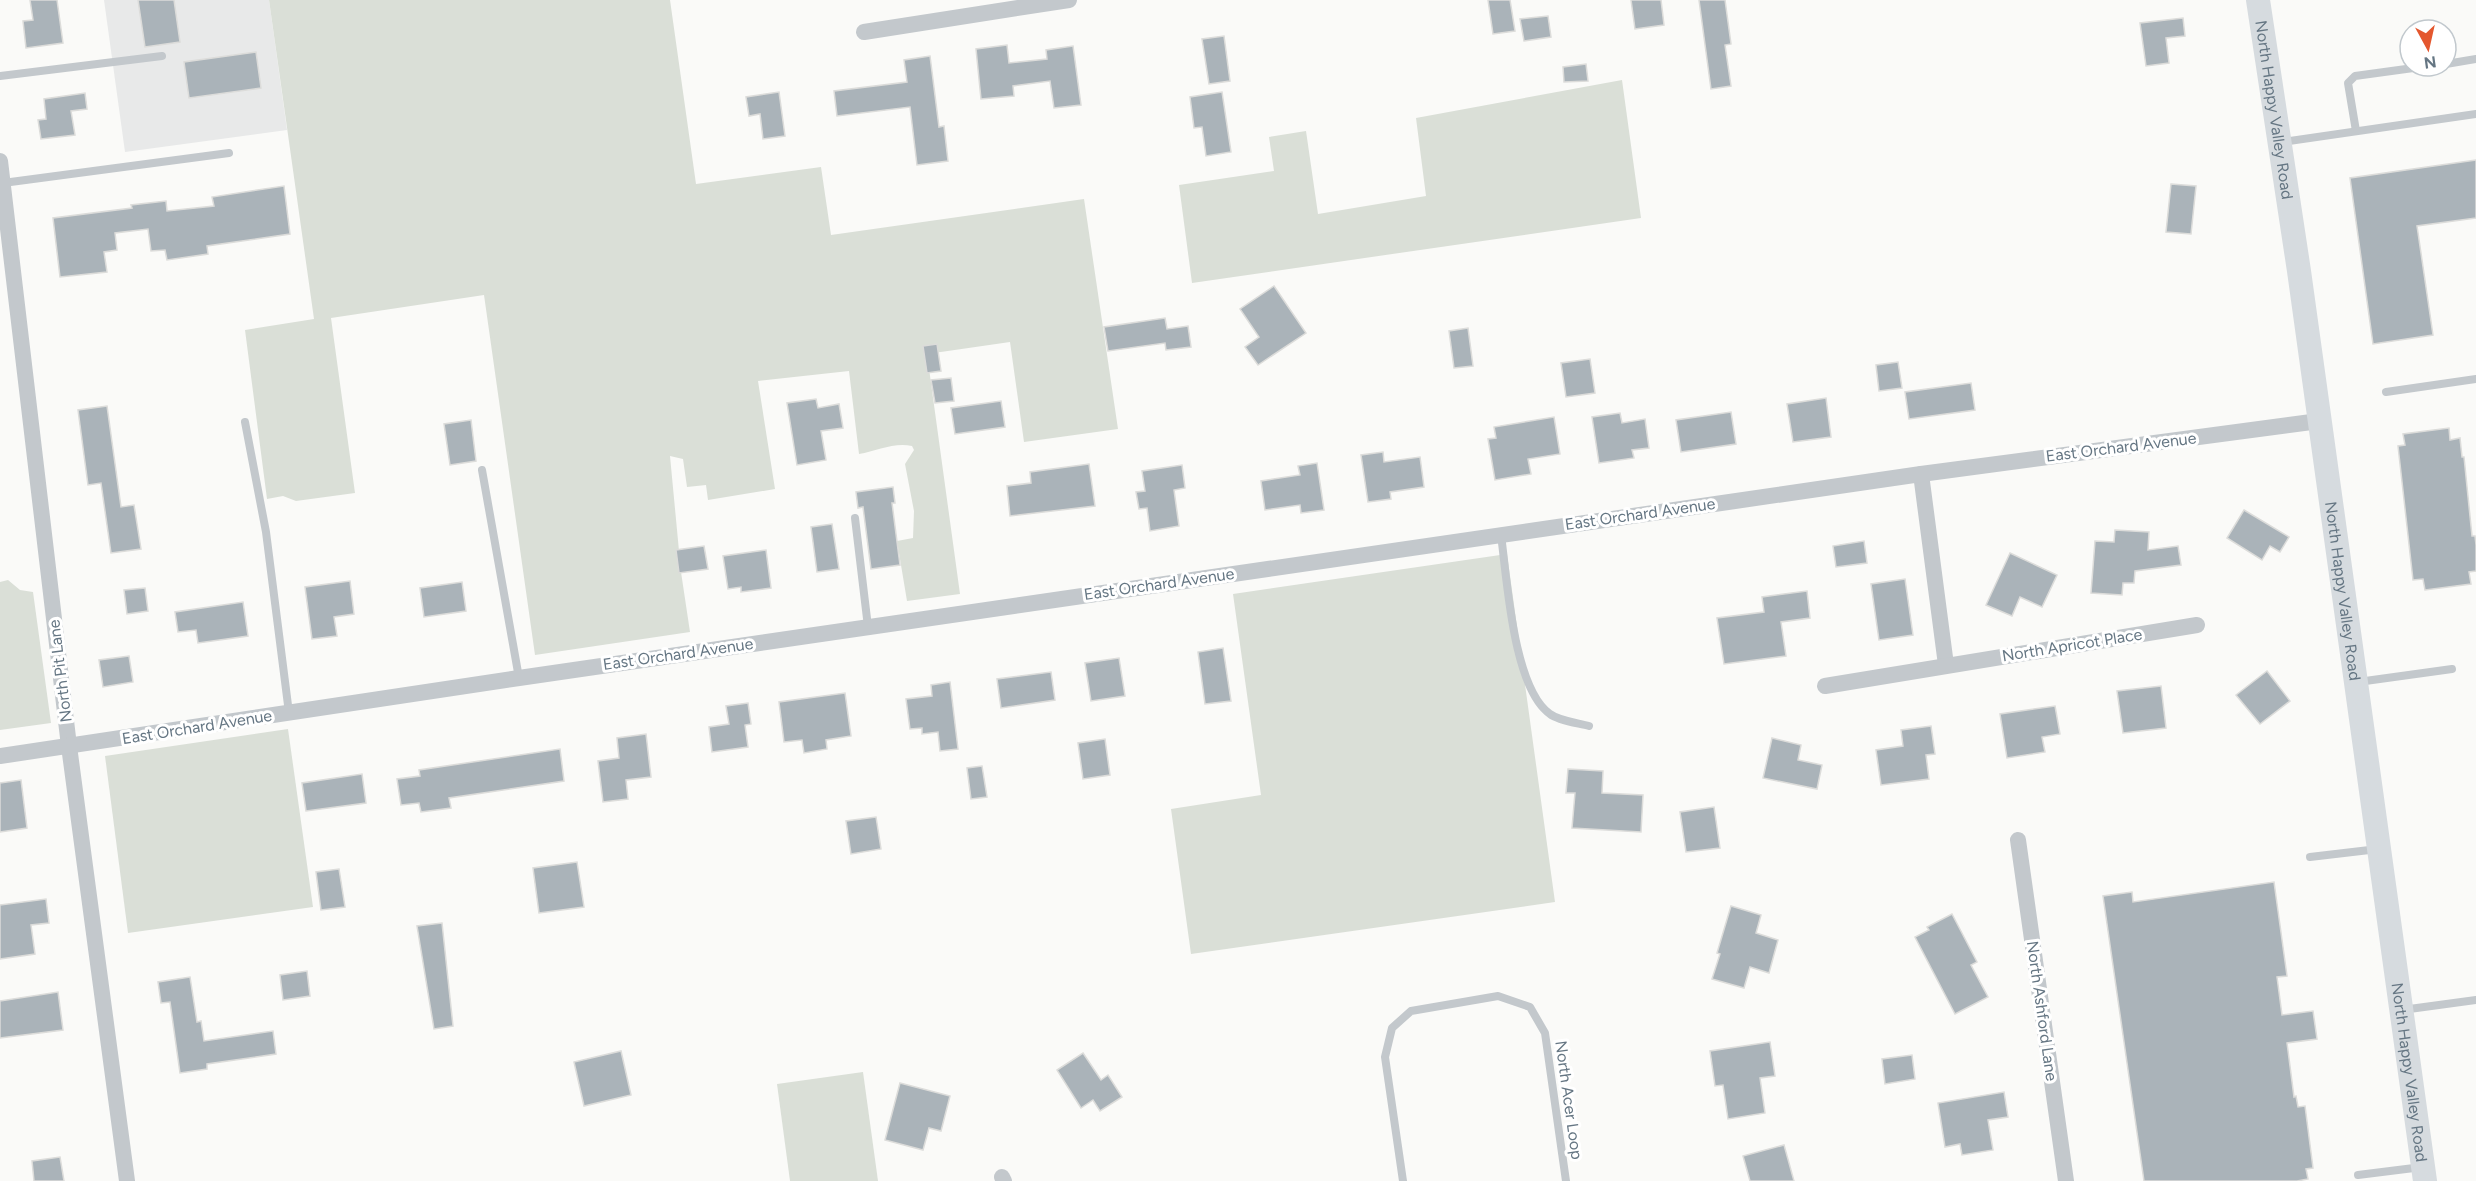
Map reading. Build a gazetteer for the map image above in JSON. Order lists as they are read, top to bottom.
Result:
{
  "streets": {
    "main road": ["North Happy Valley Road"],
    "street": [
      "East Orchard Avenue",
      "North Apricot Place",
      "North Pit Lane",
      "North Ashford Lane"
    ],
    "lane": ["North Acer Loop"]
  },
  "crossings": [
    ["North Happy Valley Road", "East Orchard Avenue"],
    ["East Orchard Avenue", "North Pit Lane"]
  ],
  "north": "bottom"
}
